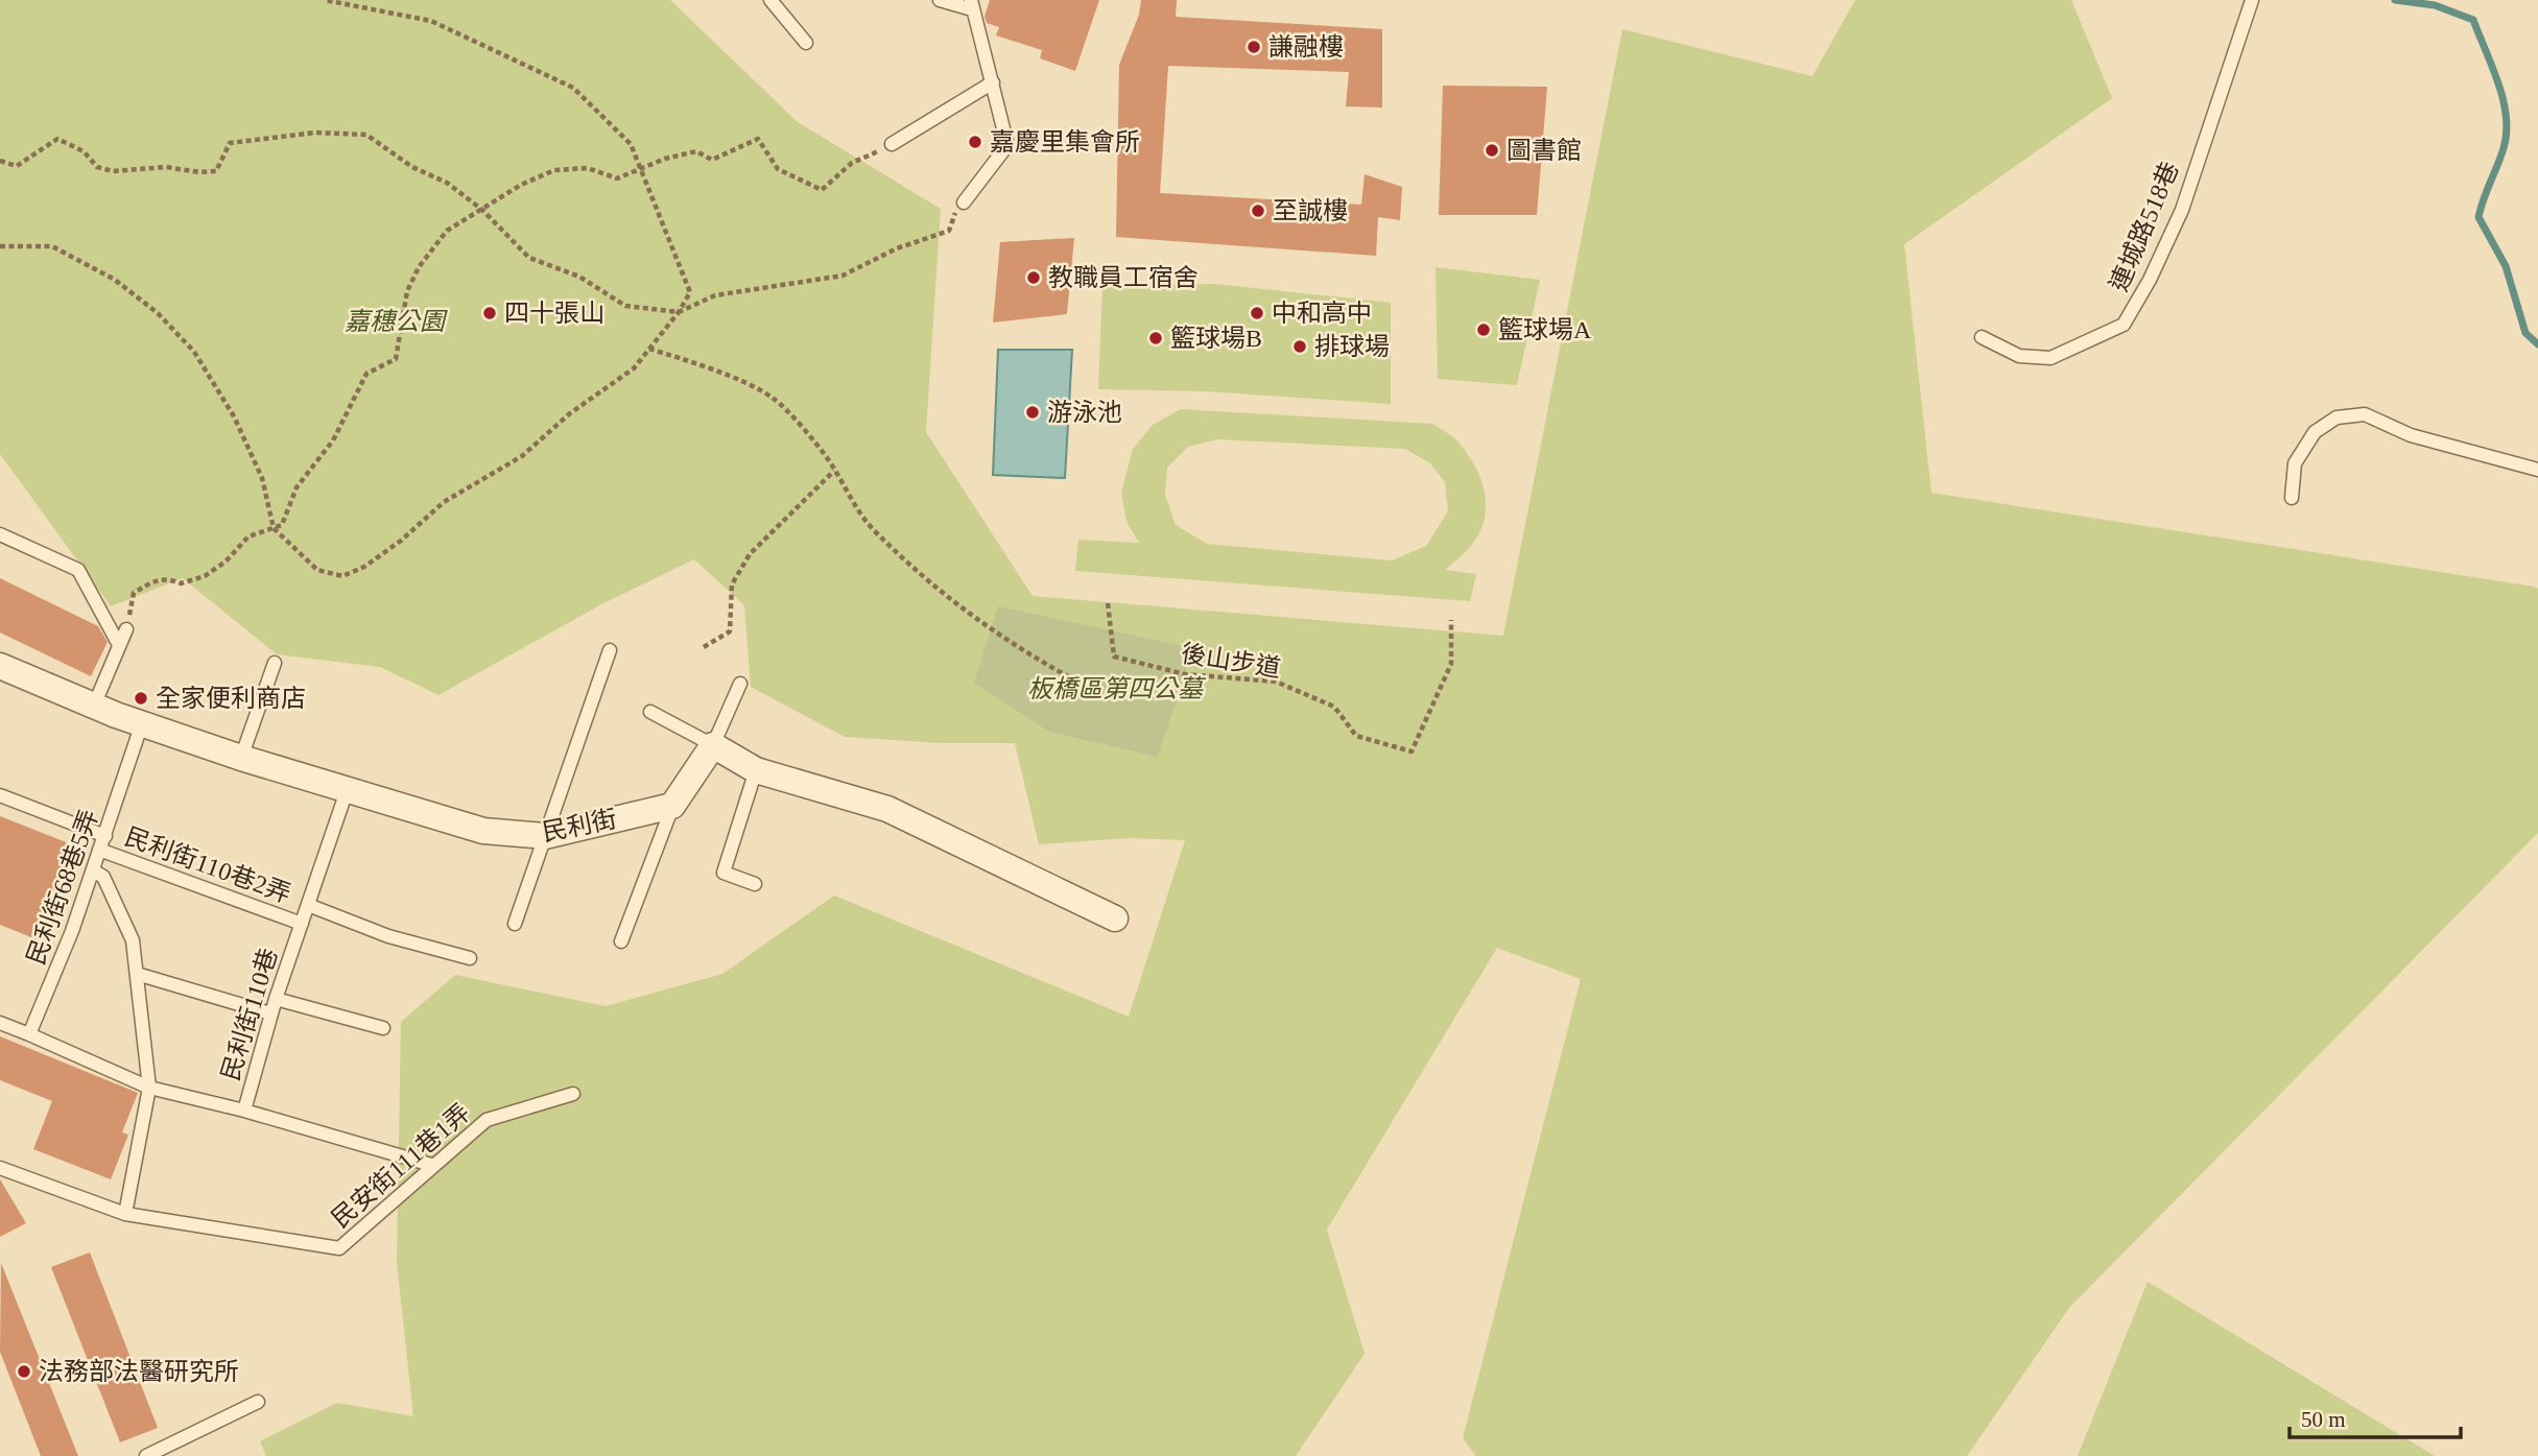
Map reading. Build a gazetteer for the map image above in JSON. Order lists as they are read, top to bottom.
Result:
{
  "streets": {
    "street": ["民利街"],
    "lane": [
      "連城路518巷",
      "民利街110巷2弄",
      "民利街68巷5弄",
      "民利街110巷",
      "民安街111巷1弄"
    ],
    "path": ["後山步道"]
  },
  "crossings": [
    ["民利街", "民利街68巷5弄"],
    ["民利街", "民利街110巷"],
    ["民利街110巷2弄", "民利街68巷5弄"],
    ["民利街110巷2弄", "民利街110巷"],
    ["民利街110巷", "民安街111巷1弄"]
  ],
  "parks": ["嘉穗公園", "板橋區第四公墓"],
  "places": [
    "謙融樓",
    "嘉慶里集會所",
    "圖書館",
    "至誠樓",
    "教職員工宿舍",
    "四十張山",
    "中和高中",
    "籃球場A",
    "籃球場B",
    "排球場",
    "游泳池",
    "全家便利商店",
    "法務部法醫研究所"
  ],
  "scale_bar": "50 m"
}
